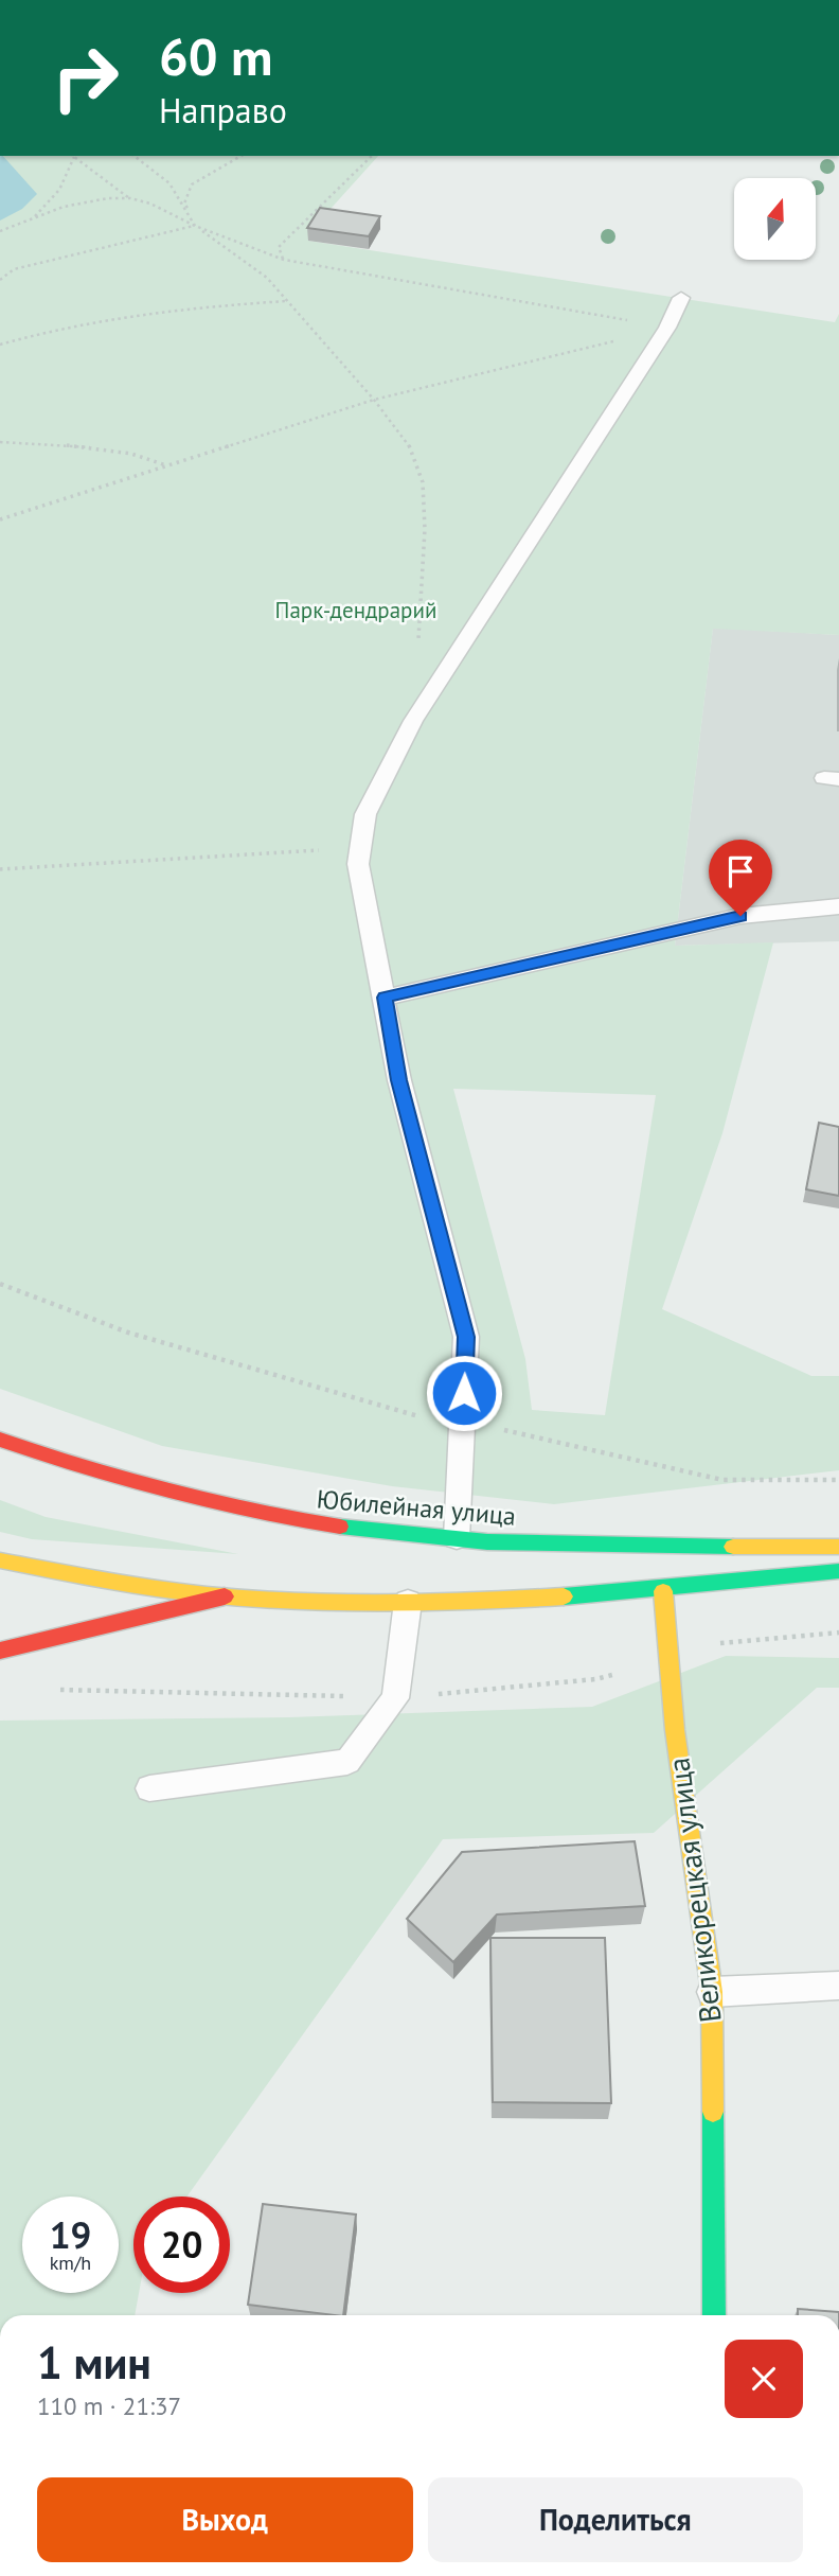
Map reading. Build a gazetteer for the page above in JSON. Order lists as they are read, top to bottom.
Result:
{
  "streets": {
    "main road": ["Юбилейная улица", "Великорецкая улица"]
  },
  "parks": ["Парк-дендрарий"],
  "north": "top",
  "page": {
    "turn": ["60 m", "Направо"],
    "speed": "19 km/h",
    "limit": "20",
    "heading": ["1 мин", "110 m · 21:37"],
    "buttons": ["Выход", "Поделиться"]
  }
}
